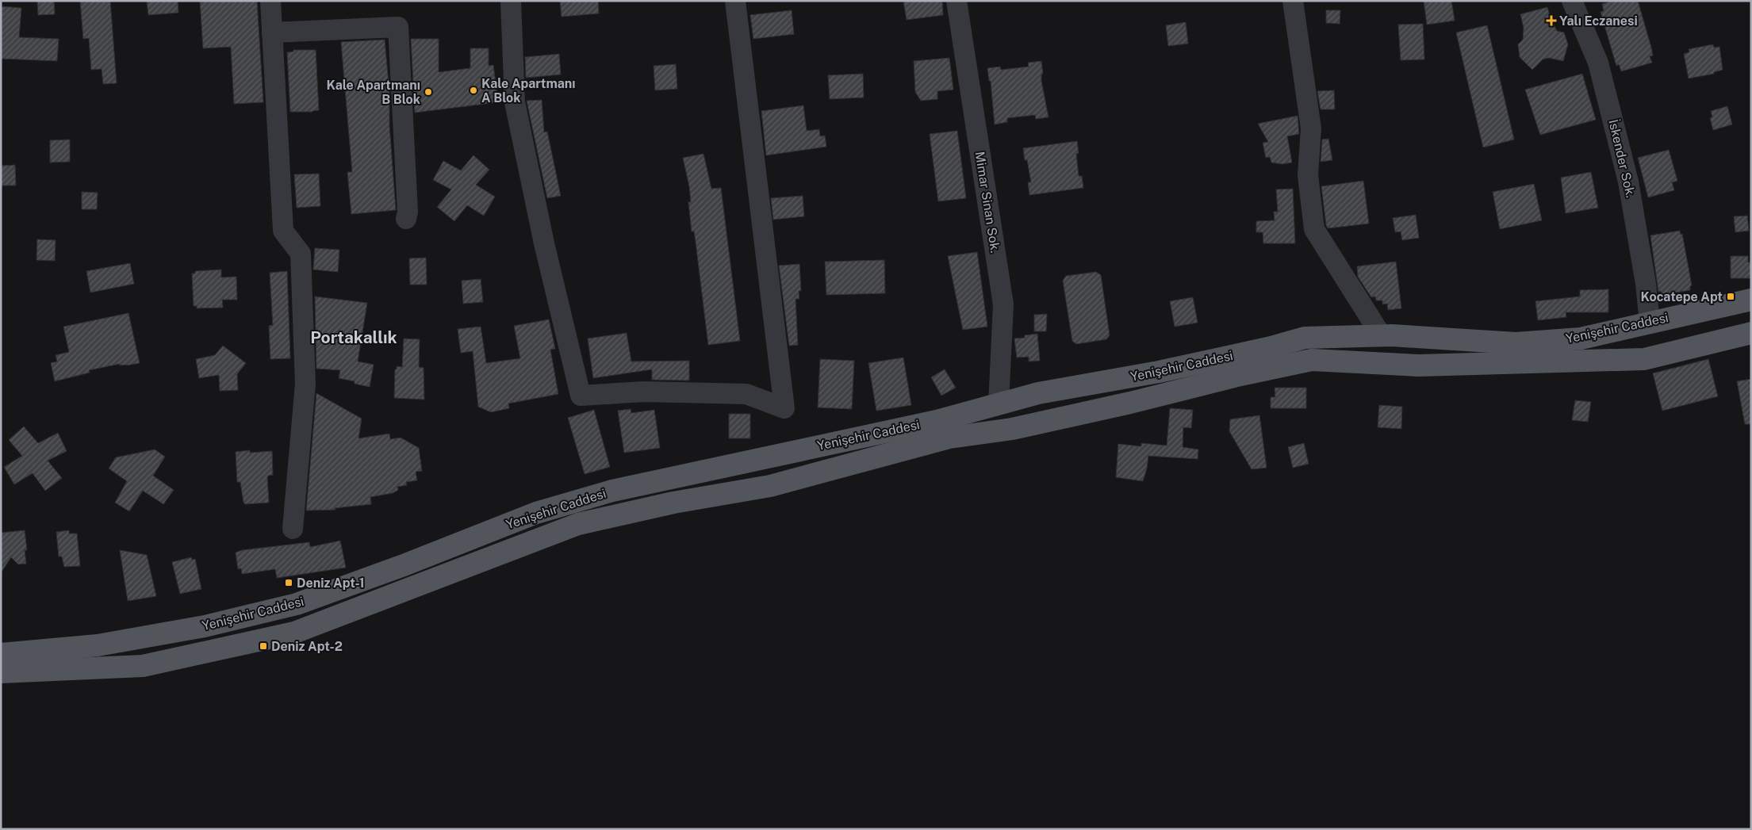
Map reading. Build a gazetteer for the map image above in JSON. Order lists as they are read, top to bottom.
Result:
{
  "streets": {
    "main road": ["Yenişehir Caddesi"],
    "street": ["İskender Sok.", "Mimar Sinan Sok."]
  },
  "crossings": [
    ["İskender Sok.", "Yenişehir Caddesi"],
    ["Mimar Sinan Sok.", "Yenişehir Caddesi"]
  ],
  "districts": ["Portakallık"],
  "places": {
    "health": ["Yalı Eczanesi"],
    "other": ["Kale Apartmanı A Blok", "Kale Apartmanı B Blok"],
    "transit": ["Kocatepe Apt", "Deniz Apt-1", "Deniz Apt-2"]
  }
}
